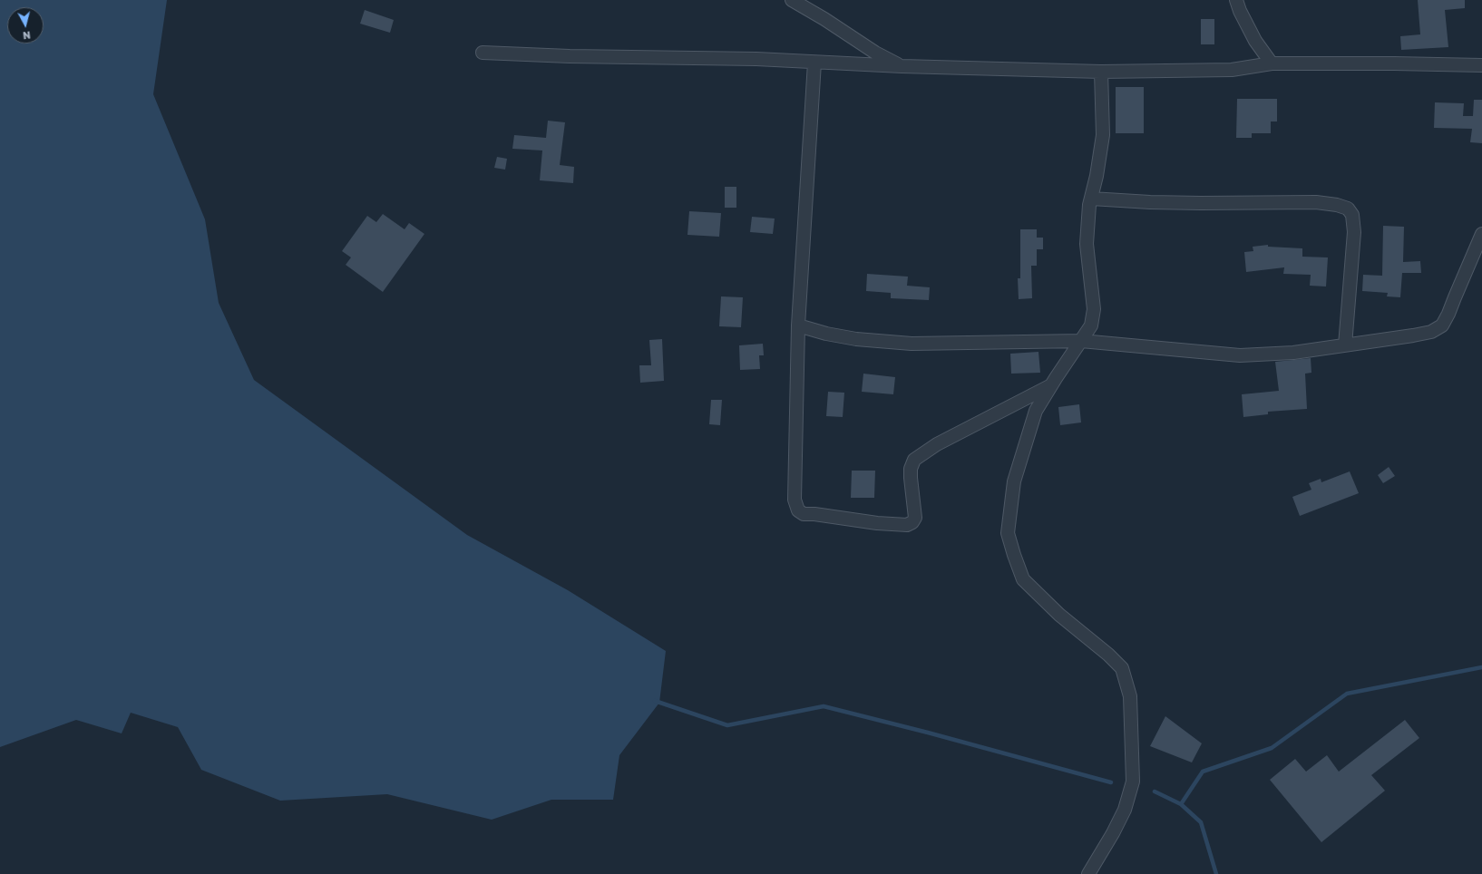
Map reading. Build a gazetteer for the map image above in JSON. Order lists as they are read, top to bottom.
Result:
{
  "north": "bottom"
}
